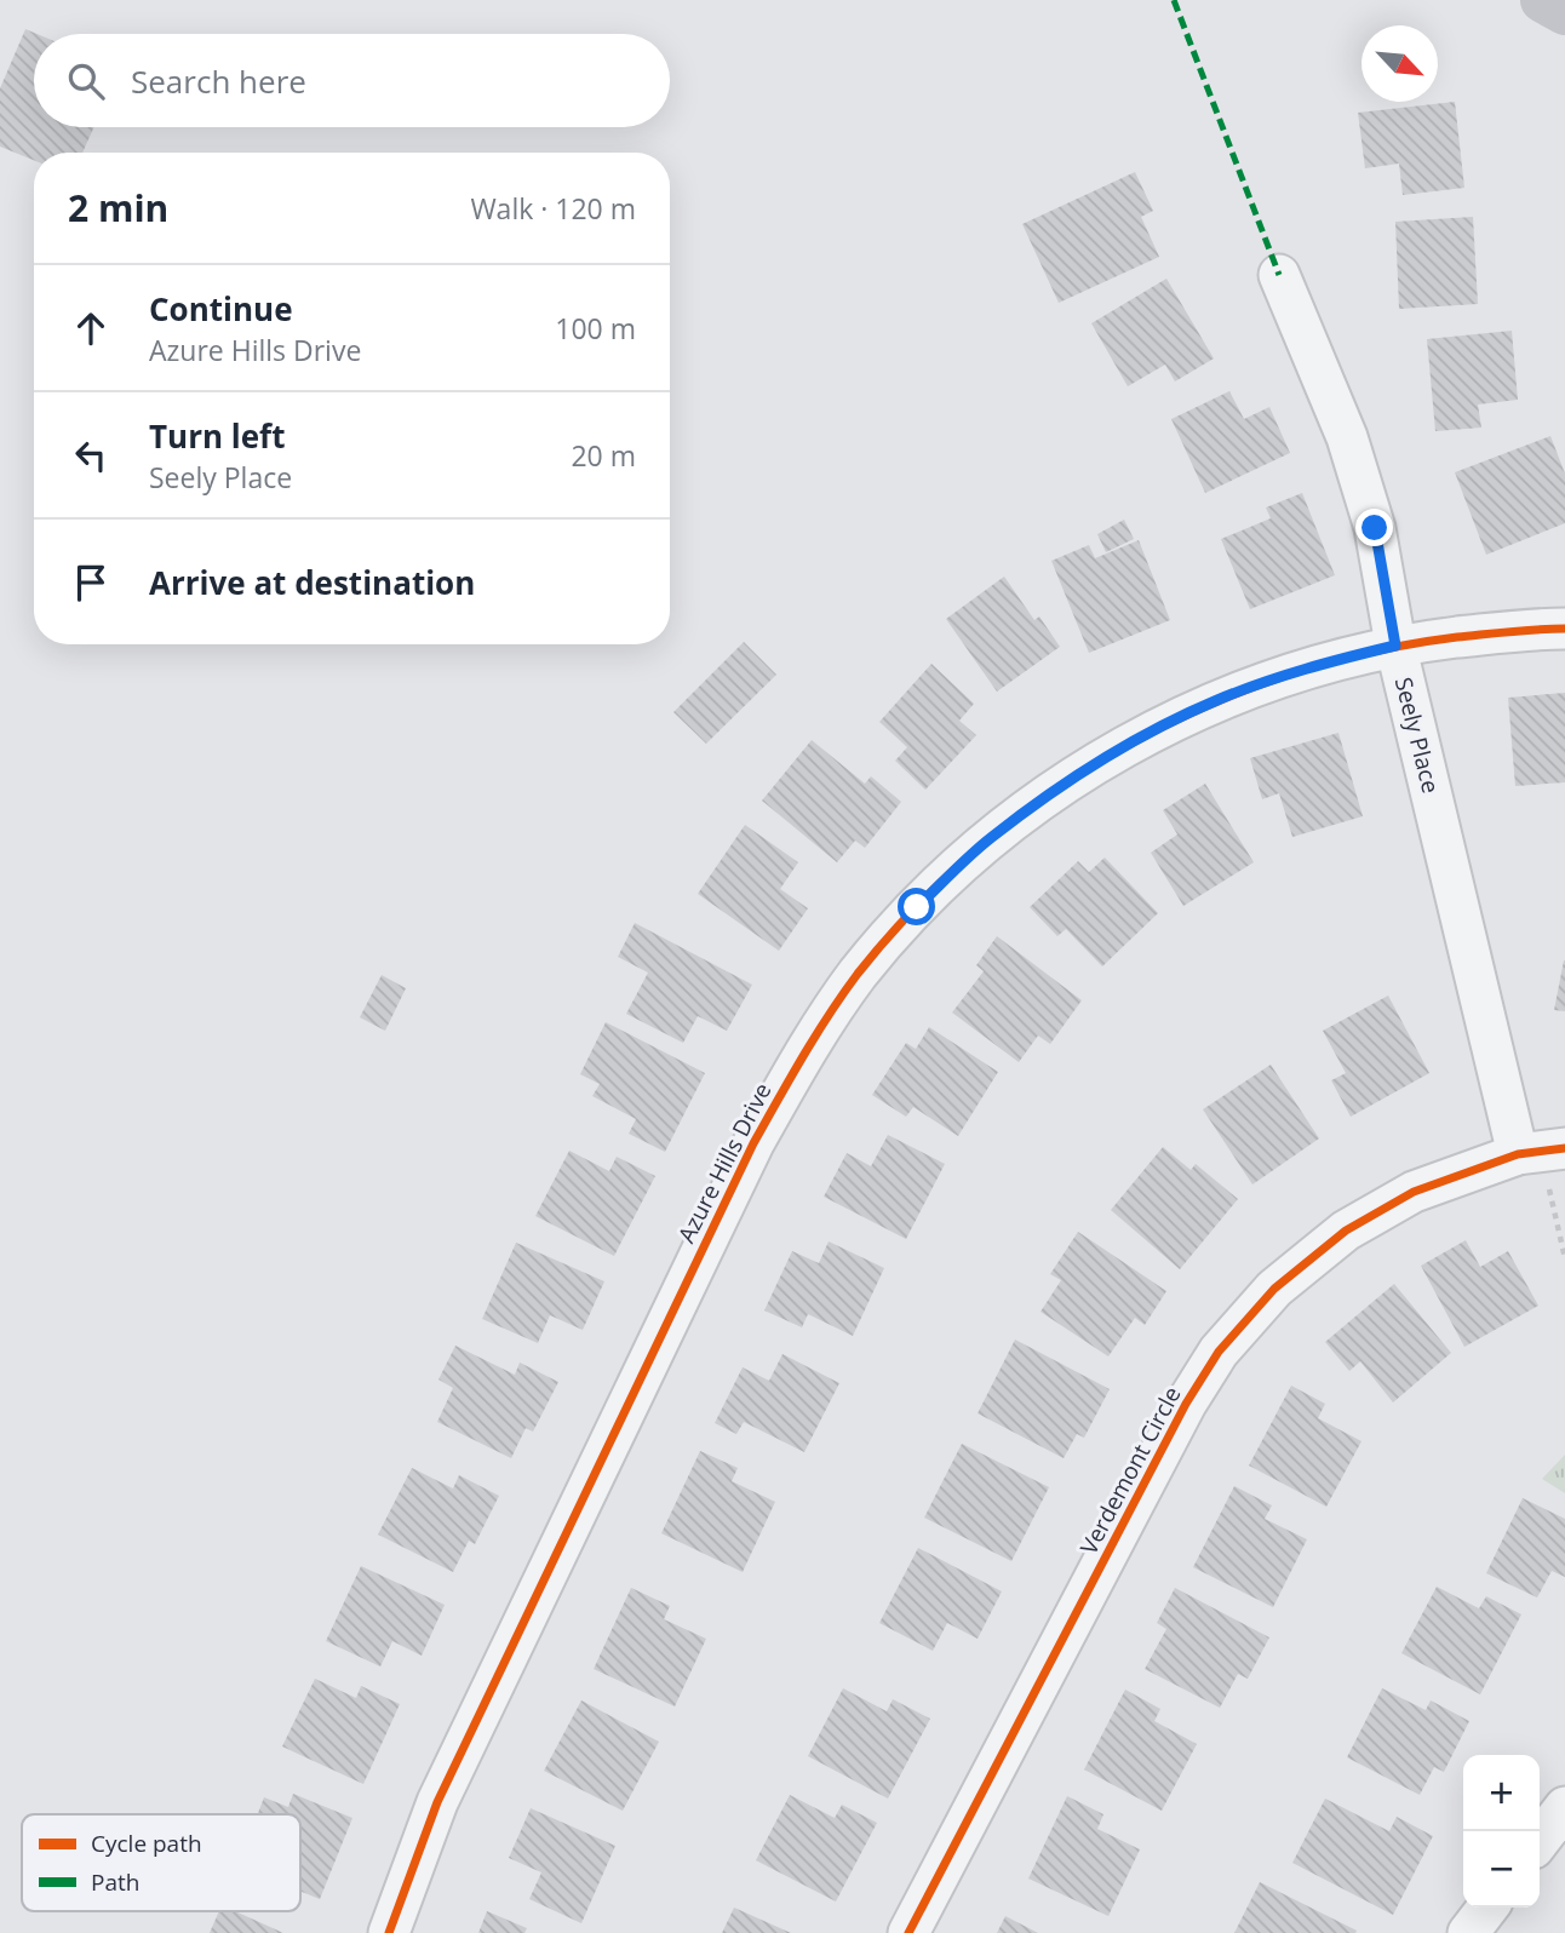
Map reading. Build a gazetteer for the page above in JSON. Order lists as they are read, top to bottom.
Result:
{
  "streets": {
    "street": ["Seely Place", "Azure Hills Drive", "Verdemont Circle"]
  },
  "crossings": [
    ["Seely Place", "Azure Hills Drive"],
    ["Seely Place", "Verdemont Circle"]
  ],
  "legend": ["Cycle path", "Path"],
  "north": "bottom right",
  "page": {
    "search": "Search here",
    "heading": ["2 min", "Walk · 120 m"],
    "list": [
      ["Continue", "Azure Hills Drive", "100 m"],
      ["Turn left", "Seely Place", "20 m"],
      "Arrive at destination"
    ],
    "map_buttons": ["+", "−"]
  }
}
